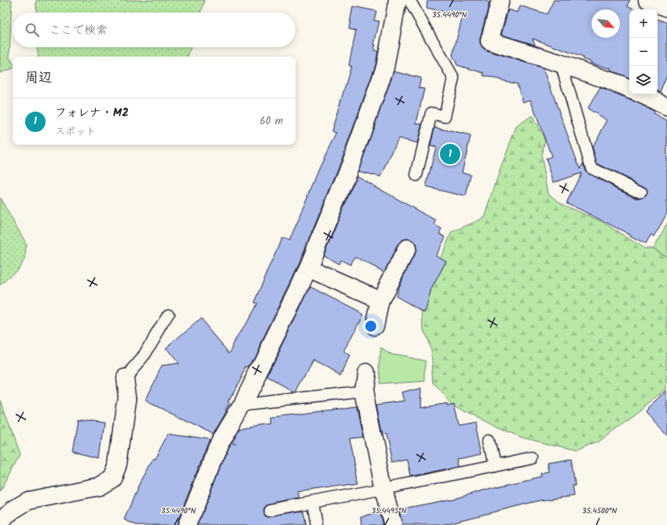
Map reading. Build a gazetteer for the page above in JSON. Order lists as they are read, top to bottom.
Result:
{
  "north": "bottom right",
  "page": {
    "map_buttons": ["+", "−"],
    "search": "ここで検索",
    "heading": "周辺",
    "list": [
      {
        "mark": "1",
        "name": "フォレナ・M2",
        "note": "スポット",
        "value": "60 m"
      }
    ],
    "pins": "1"
  },
  "coordinates": ["35.4490°N", "35.4495°N", "35.4500°N"]
}
